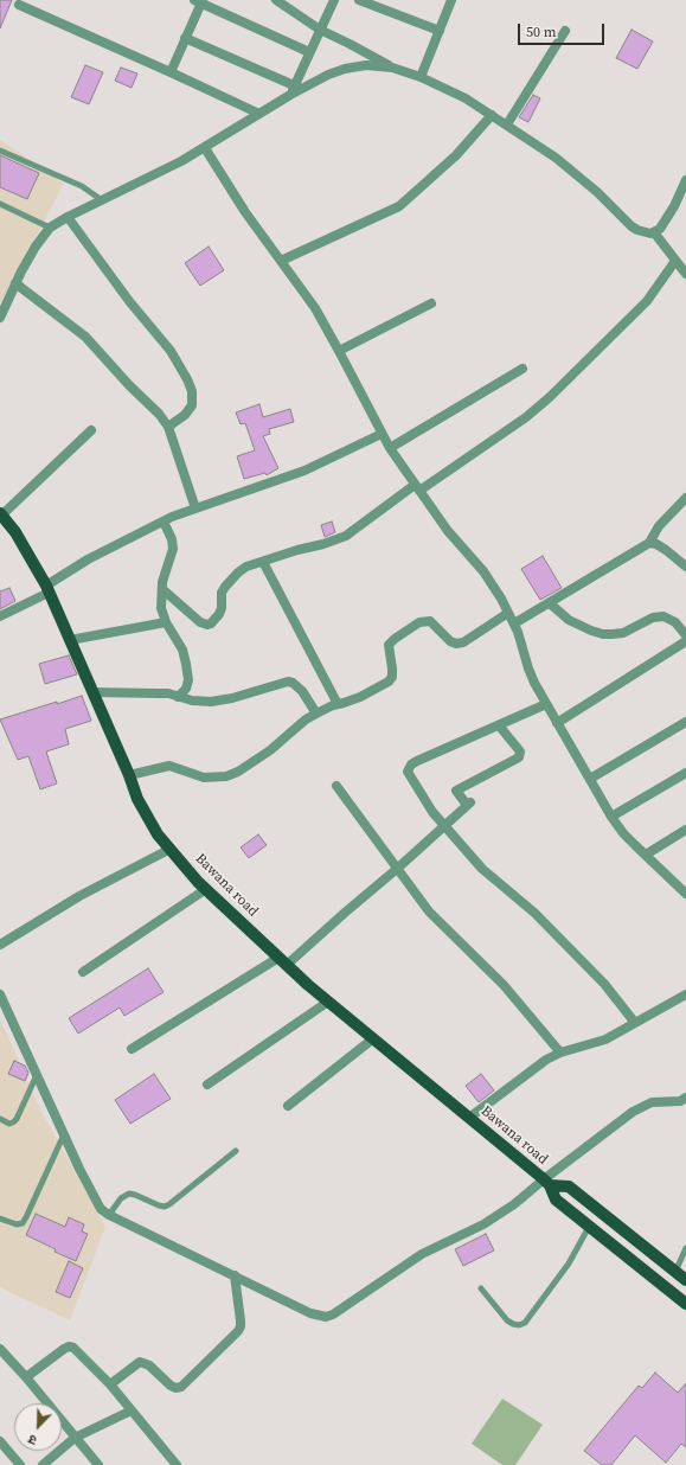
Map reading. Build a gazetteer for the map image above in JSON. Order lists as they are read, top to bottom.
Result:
{
  "streets": {
    "main road": ["Bawana road"]
  },
  "scale_bar": "50 m",
  "north": "bottom left"
}
